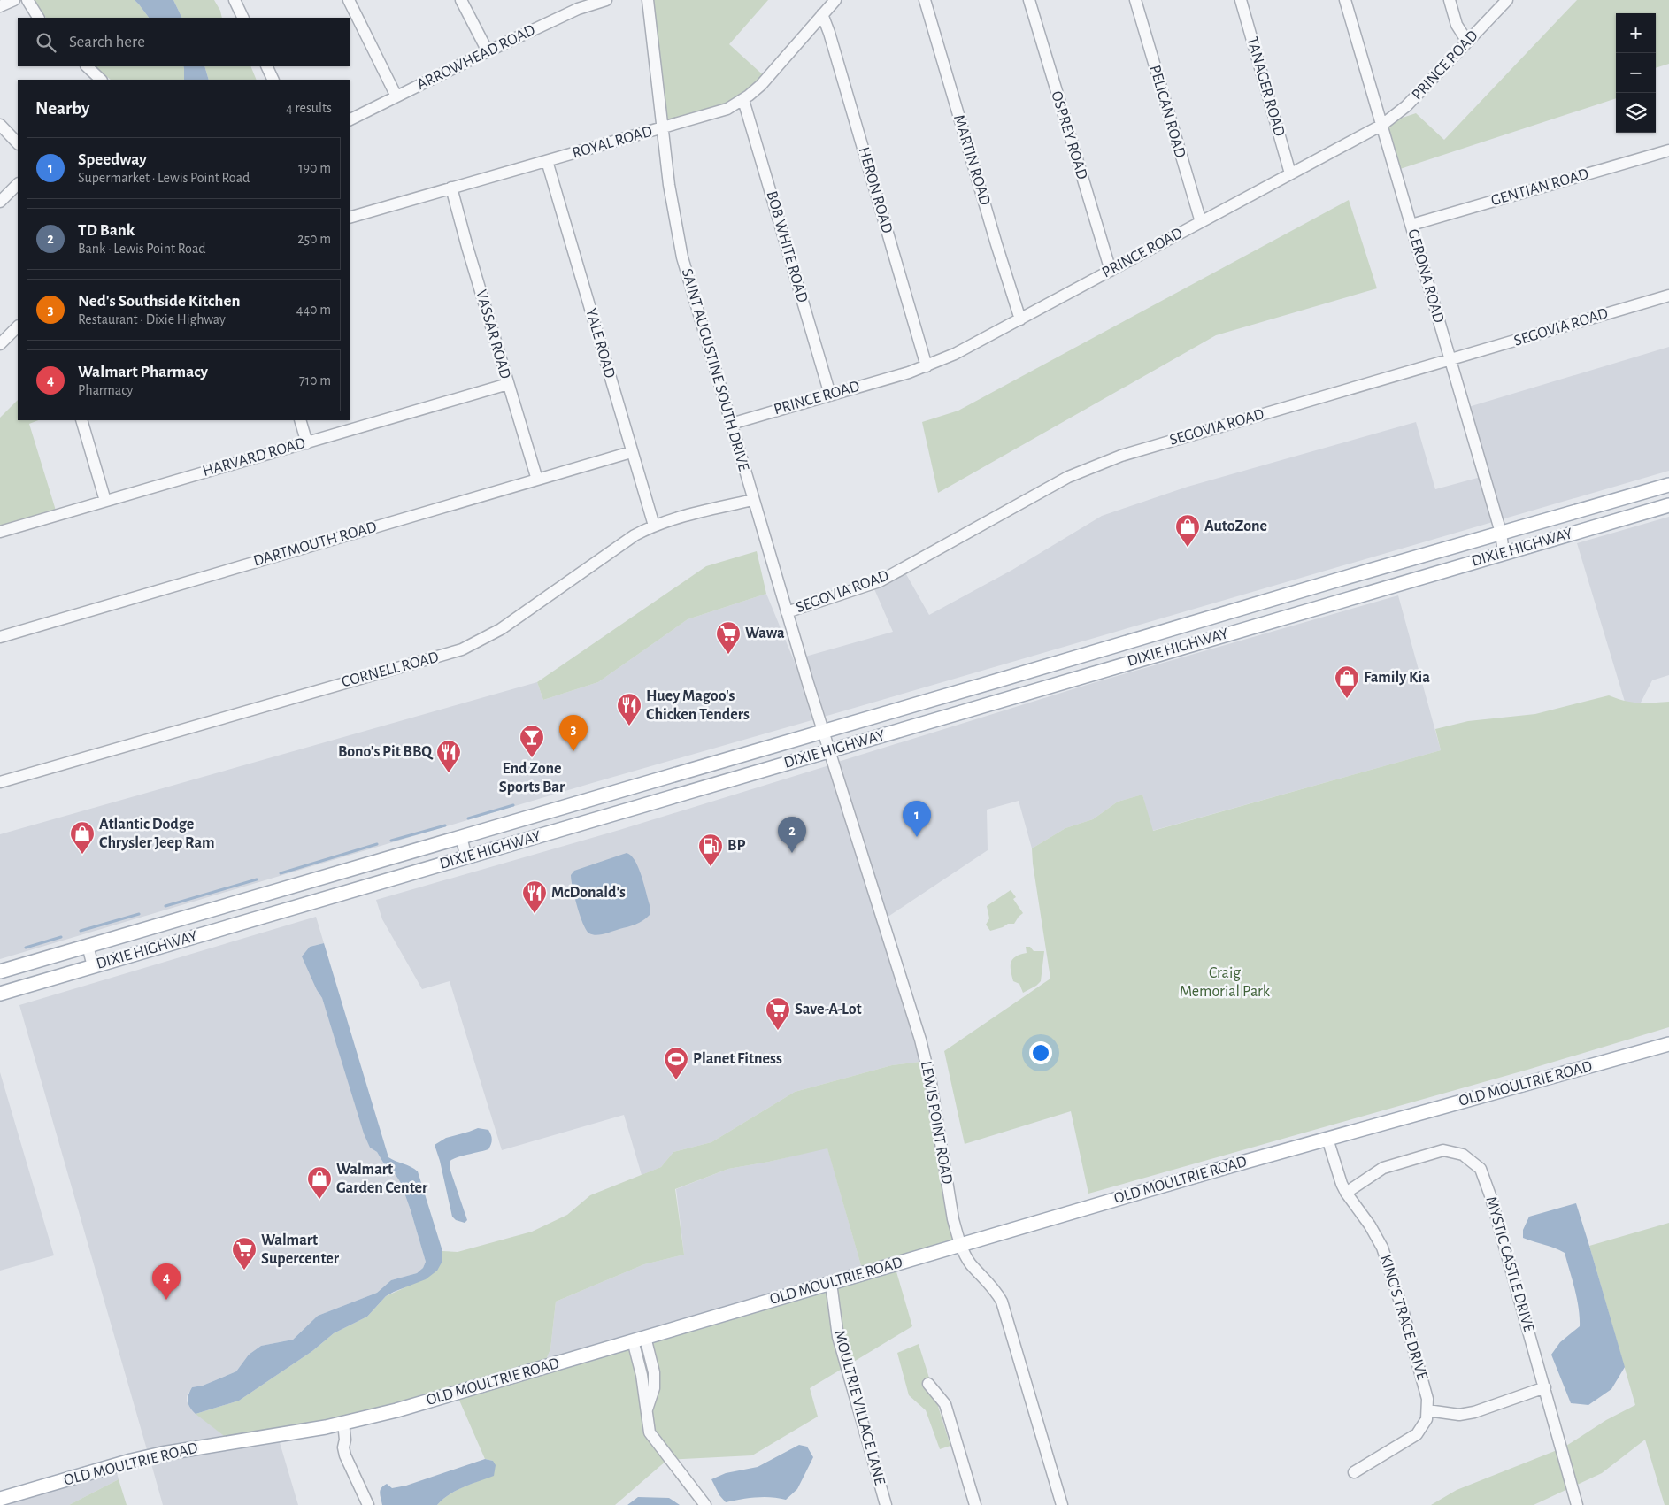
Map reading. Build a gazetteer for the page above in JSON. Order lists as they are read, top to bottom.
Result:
{
  "streets": {
    "main road": ["DIXIE HIGHWAY", "OLD MOULTRIE ROAD"],
    "street": [
      "ARROWHEAD ROAD",
      "PRINCE ROAD",
      "TANAGER ROAD",
      "PELICAN ROAD",
      "OSPREY ROAD",
      "ROYAL ROAD",
      "MARTIN ROAD",
      "GENTIAN ROAD",
      "HERON ROAD",
      "BOB WHITE ROAD",
      "GERONA ROAD",
      "SEGOVIA ROAD",
      "VASSAR ROAD",
      "YALE ROAD",
      "SAINT AUGUSTINE SOUTH DRIVE",
      "HARVARD ROAD",
      "DARTMOUTH ROAD",
      "CORNELL ROAD",
      "LEWIS POINT ROAD",
      "MYSTIC CASTLE DRIVE",
      "KING'S TRACE DRIVE",
      "MOULTRIE VILLAGE LANE"
    ]
  },
  "crossings": [
    ["PRINCE ROAD", "TANAGER ROAD"],
    ["PRINCE ROAD", "PELICAN ROAD"],
    ["PRINCE ROAD", "OSPREY ROAD"],
    ["PRINCE ROAD", "MARTIN ROAD"],
    ["PRINCE ROAD", "HERON ROAD"],
    ["PRINCE ROAD", "BOB WHITE ROAD"],
    ["PRINCE ROAD", "GERONA ROAD"],
    ["PRINCE ROAD", "SAINT AUGUSTINE SOUTH DRIVE"],
    ["ROYAL ROAD", "HERON ROAD"],
    ["ROYAL ROAD", "BOB WHITE ROAD"],
    ["ROYAL ROAD", "VASSAR ROAD"],
    ["ROYAL ROAD", "YALE ROAD"],
    ["ROYAL ROAD", "SAINT AUGUSTINE SOUTH DRIVE"],
    ["GENTIAN ROAD", "GERONA ROAD"],
    ["GERONA ROAD", "SEGOVIA ROAD"],
    ["GERONA ROAD", "DIXIE HIGHWAY"],
    ["SEGOVIA ROAD", "SAINT AUGUSTINE SOUTH DRIVE"],
    ["VASSAR ROAD", "HARVARD ROAD"],
    ["VASSAR ROAD", "DARTMOUTH ROAD"],
    ["YALE ROAD", "DARTMOUTH ROAD"],
    ["YALE ROAD", "CORNELL ROAD"],
    ["SAINT AUGUSTINE SOUTH DRIVE", "DIXIE HIGHWAY"],
    ["SAINT AUGUSTINE SOUTH DRIVE", "CORNELL ROAD"],
    ["SAINT AUGUSTINE SOUTH DRIVE", "LEWIS POINT ROAD"],
    ["DIXIE HIGHWAY", "LEWIS POINT ROAD"],
    ["OLD MOULTRIE ROAD", "LEWIS POINT ROAD"],
    ["OLD MOULTRIE ROAD", "KING'S TRACE DRIVE"],
    ["OLD MOULTRIE ROAD", "MOULTRIE VILLAGE LANE"],
    ["MYSTIC CASTLE DRIVE", "KING'S TRACE DRIVE"]
  ],
  "parks": ["Craig Memorial Park"],
  "places": {
    "shop": [
      "AutoZone",
      "Family Kia",
      "Atlantic Dodge Chrysler Jeep Ram",
      "Walmart Garden Center"
    ],
    "supermarket": ["Wawa", "Save-A-Lot", "Walmart Supercenter"],
    "restaurant": ["Huey Magoo's Chicken Tenders", "Bono's Pit BBQ", "McDonald's"],
    "bar": ["End Zone Sports Bar"],
    "fuel station": ["BP"],
    "sports": ["Planet Fitness"]
  },
  "page": {
    "map_buttons": ["+", "−"],
    "search": "Search here",
    "heading": ["Nearby", "4 results"],
    "list": [
      {
        "mark": "1",
        "name": "Speedway",
        "note": "Supermarket · Lewis Point Road",
        "value": "190 m"
      },
      {
        "mark": "2",
        "name": "TD Bank",
        "note": "Bank · Lewis Point Road",
        "value": "250 m"
      },
      {
        "mark": "3",
        "name": "Ned's Southside Kitchen",
        "note": "Restaurant · Dixie Highway",
        "value": "440 m"
      },
      {
        "mark": "4",
        "name": "Walmart Pharmacy",
        "note": "Pharmacy",
        "value": "710 m"
      }
    ],
    "pins": [
      "3",
      "1",
      "2",
      "4"
    ]
  }
}
